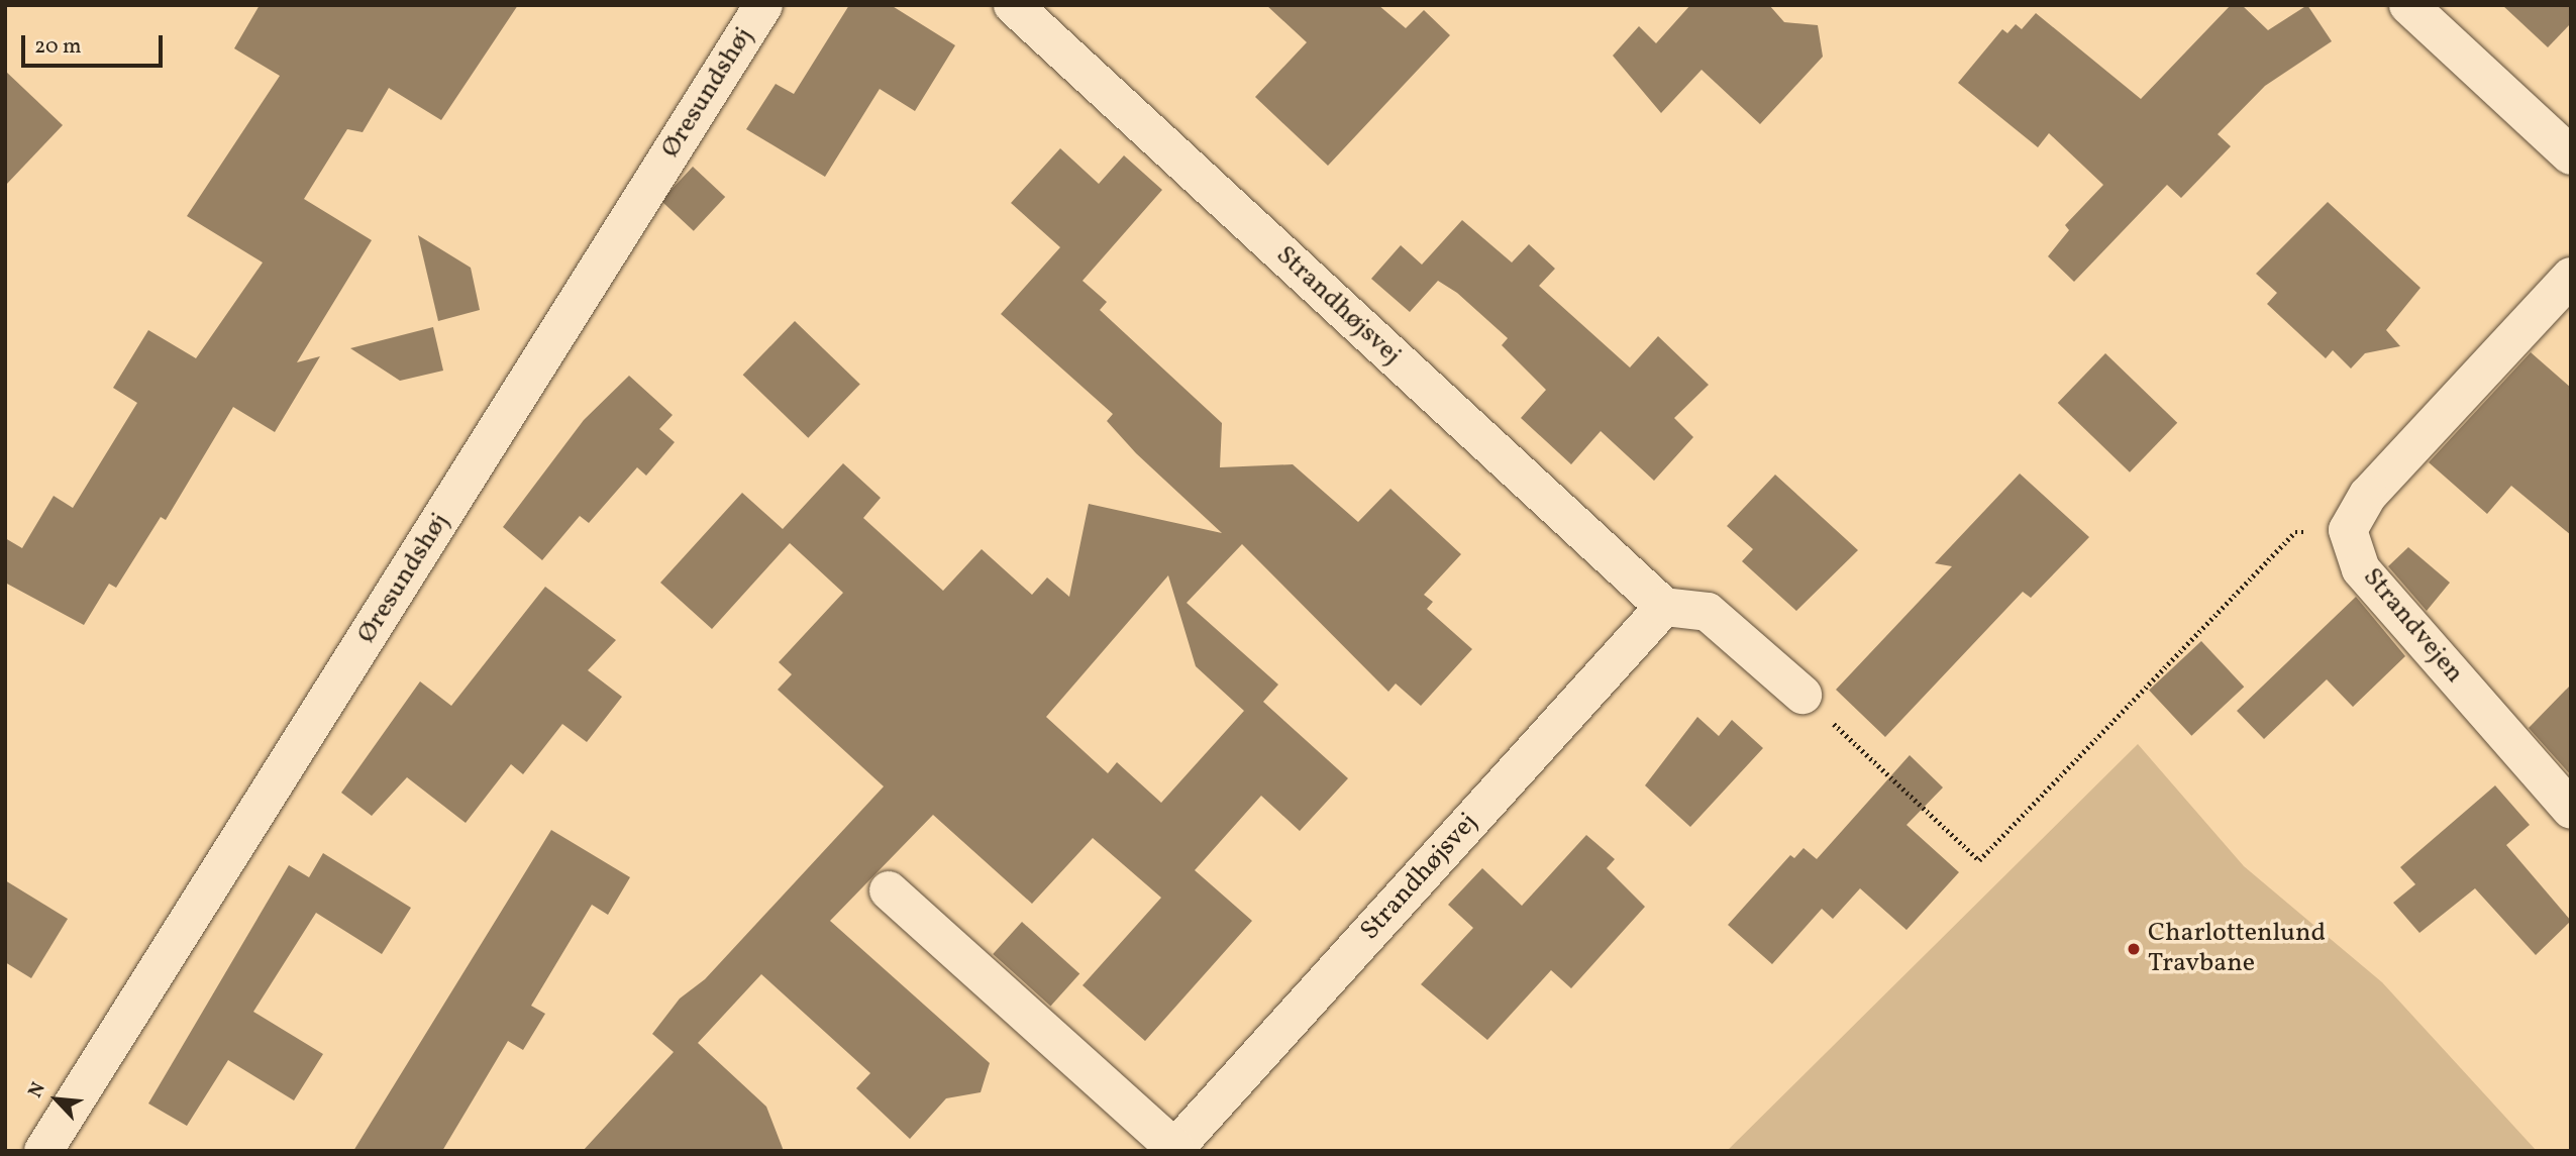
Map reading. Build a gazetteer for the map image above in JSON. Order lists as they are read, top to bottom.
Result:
{
  "streets": {
    "street": ["Øresundshøj", "Strandhøjsvej", "Strandvejen"]
  },
  "places": ["Charlottenlund Travbane"],
  "scale_bar": "20 m",
  "north": "top left"
}
